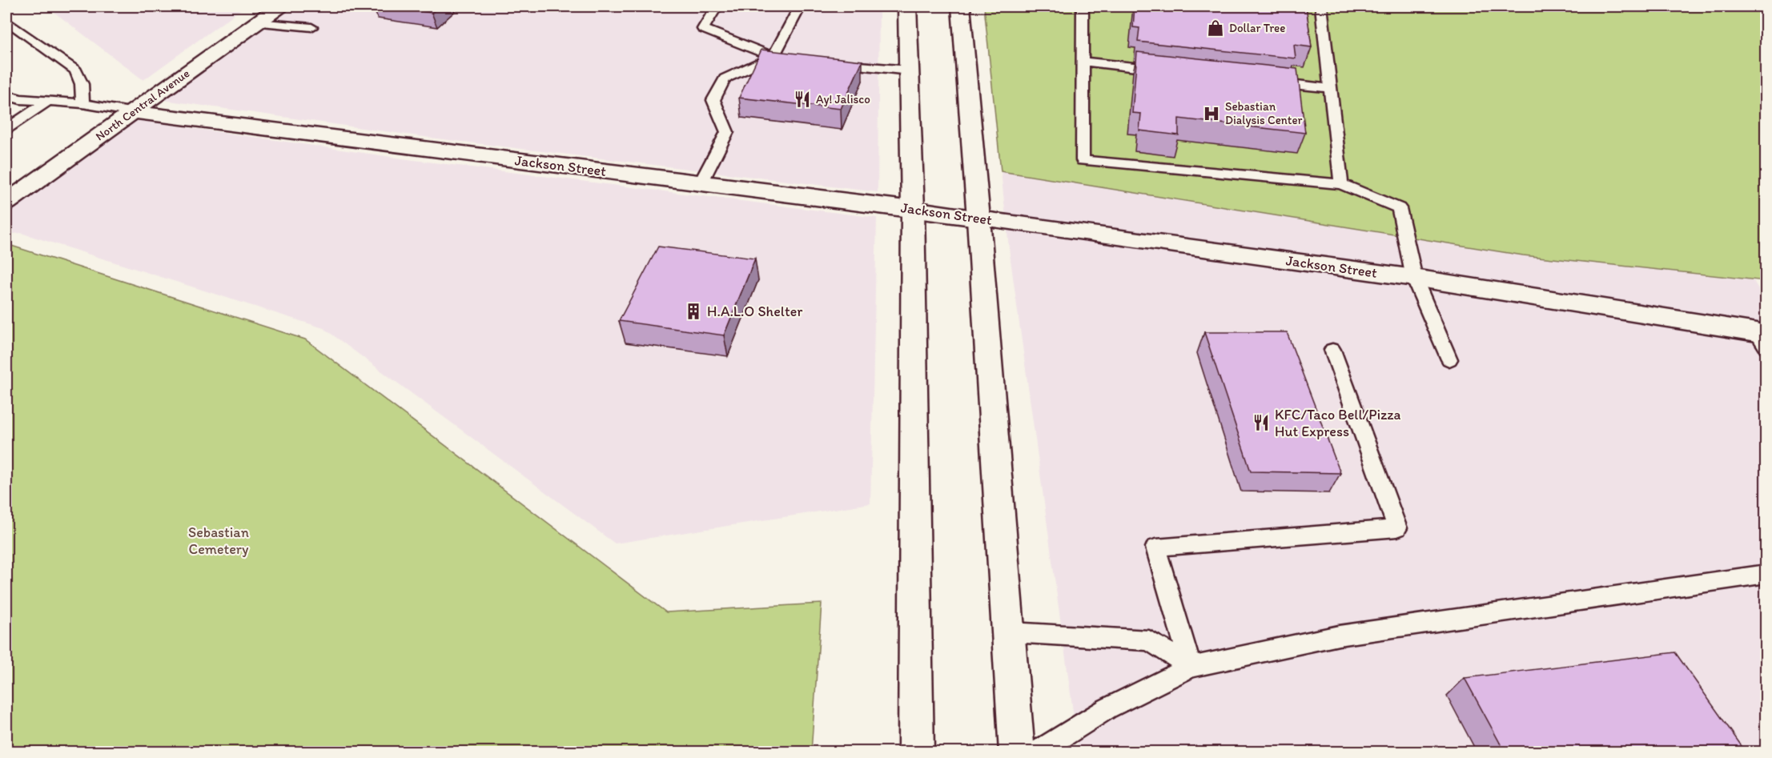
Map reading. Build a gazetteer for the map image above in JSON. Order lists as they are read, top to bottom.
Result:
{
  "streets": {
    "street": ["North Central Avenue", "Jackson Street"]
  },
  "crossings": [
    ["North Central Avenue", "Jackson Street"]
  ],
  "parks": ["Sebastian Cemetery"],
  "places": {
    "shop": ["Dollar Tree"],
    "restaurant": ["Ay! Jalisco", "KFC/Taco Bell/Pizza Hut Express"],
    "hospital": ["Sebastian Dialysis Center"],
    "building": ["H.A.L.O Shelter"]
  }
}
